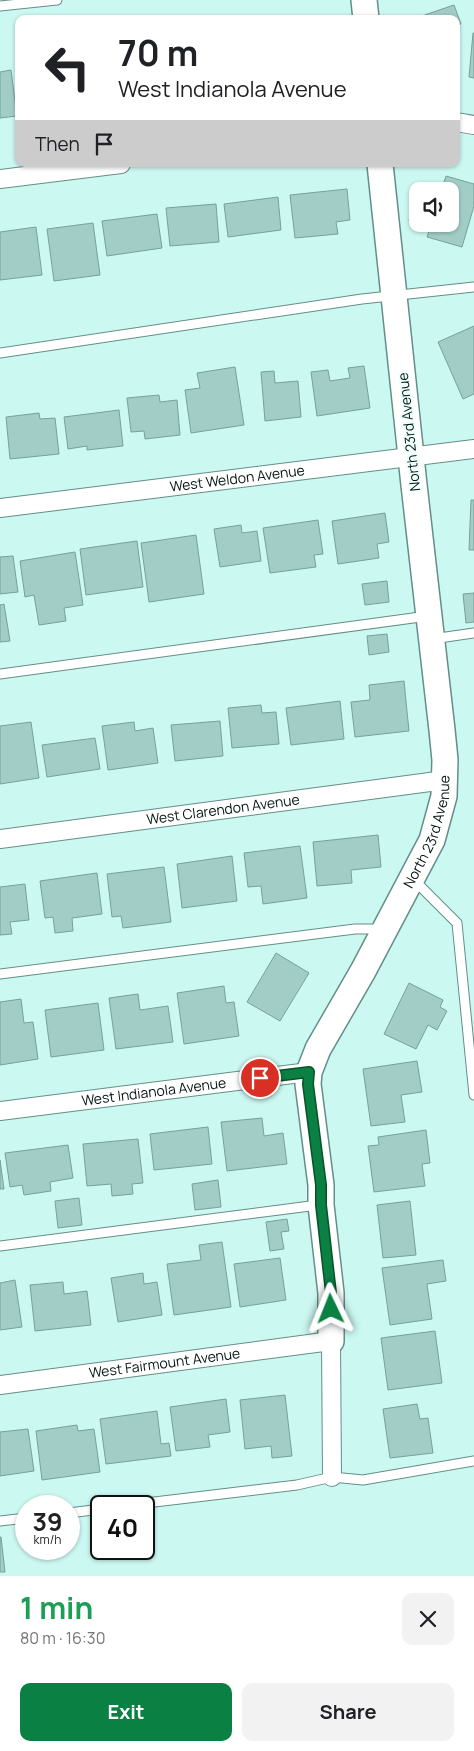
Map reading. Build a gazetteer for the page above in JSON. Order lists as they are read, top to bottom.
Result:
{
  "streets": {
    "street": [
      "North 23rd Avenue",
      "West Weldon Avenue",
      "West Clarendon Avenue",
      "West Indianola Avenue",
      "West Fairmount Avenue"
    ]
  },
  "crossings": [
    ["North 23rd Avenue", "West Weldon Avenue"],
    ["North 23rd Avenue", "West Clarendon Avenue"],
    ["North 23rd Avenue", "West Indianola Avenue"],
    ["North 23rd Avenue", "West Fairmount Avenue"]
  ],
  "page": {
    "turn": ["70 m", "West Indianola Avenue"],
    "then": "Then",
    "speed": "39 km/h",
    "limit": "40",
    "heading": ["1 min", "80 m · 16:30"],
    "buttons": ["Exit", "Share"]
  }
}
